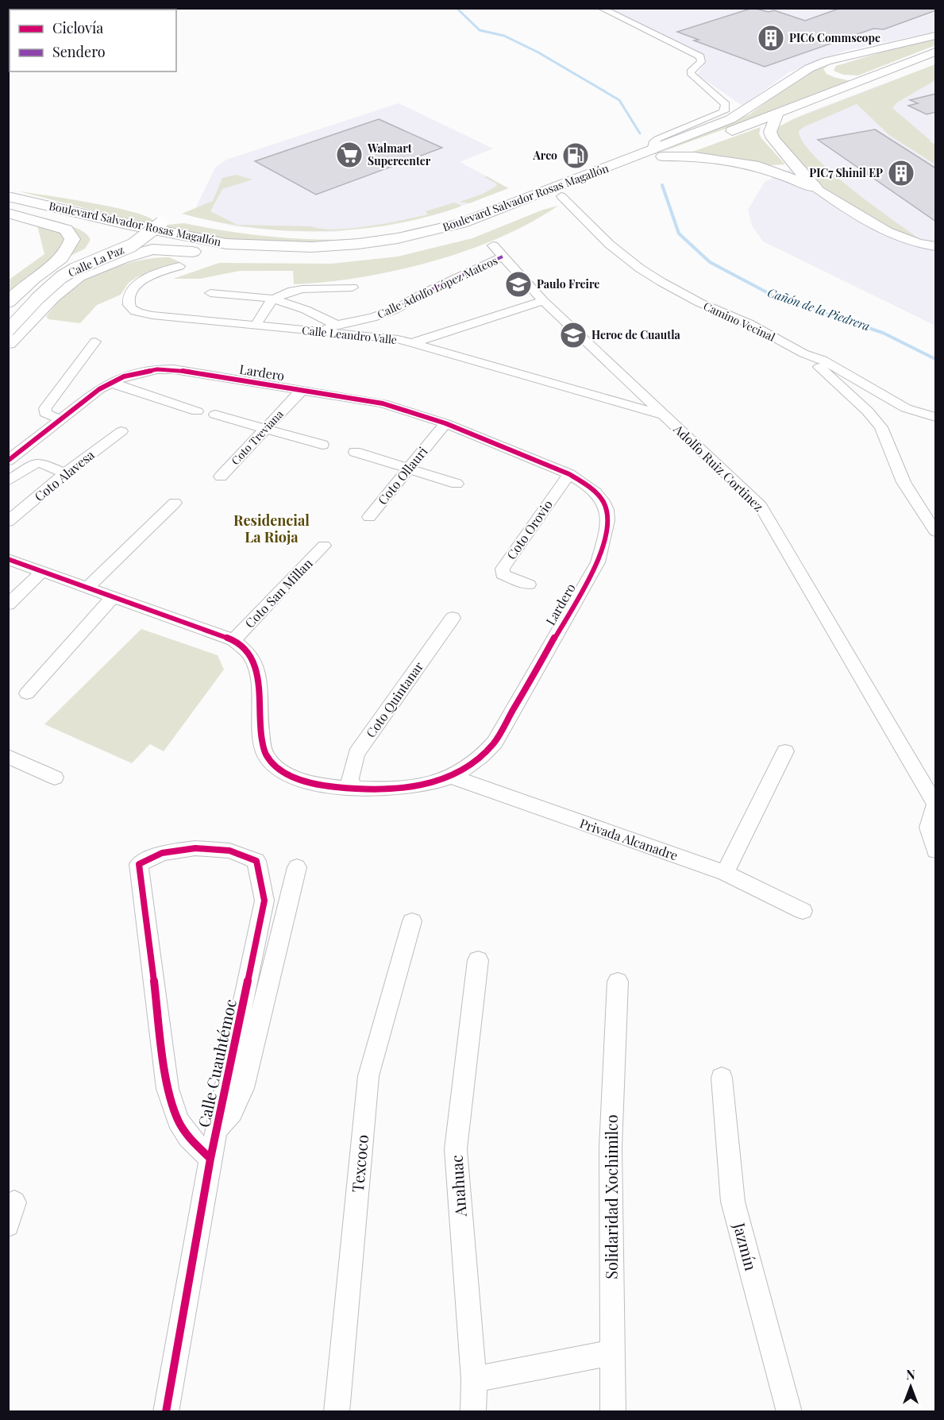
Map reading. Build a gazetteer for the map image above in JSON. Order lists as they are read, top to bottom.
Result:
{
  "streets": {
    "highway": ["Boulevard Salvador Rosas Magallón"],
    "main road": ["Calle La Paz"],
    "street": [
      "Calle Adolfo López Mateos",
      "Camino Vecinal",
      "Calle Leandro Valle",
      "Lardero",
      "Coto Treviana",
      "Adolfo Ruiz Cortinez",
      "Coto Alavesa",
      "Coto Ollauri",
      "Coto Orovio",
      "Coto San Millan",
      "Coto Quintanar",
      "Privada Alcanadre",
      "Calle Cuauhtémoc",
      "Texcoco",
      "Anahuac",
      "Solidaridad Xochimilco",
      "Jazmín"
    ]
  },
  "crossings": [
    ["Boulevard Salvador Rosas Magallón", "Camino Vecinal"],
    ["Calle Adolfo López Mateos", "Calle Leandro Valle"],
    ["Calle Adolfo López Mateos", "Adolfo Ruiz Cortinez"],
    ["Calle Leandro Valle", "Adolfo Ruiz Cortinez"],
    ["Lardero", "Coto Treviana"],
    ["Lardero", "Coto Ollauri"],
    ["Lardero", "Coto Orovio"],
    ["Lardero", "Coto San Millan"],
    ["Lardero", "Coto Quintanar"],
    ["Lardero", "Privada Alcanadre"]
  ],
  "districts": ["Residencial La Rioja"],
  "water": ["Cañón de la Piedrera"],
  "places": {
    "building": ["PIC6 Commscope", "PIC7 Shinil EP"],
    "supermarket": ["Walmart Supercenter"],
    "fuel station": ["Arco"],
    "school or university": ["Paulo Freire", "Heroe de Cuautla"]
  },
  "legend": ["Ciclovía", "Sendero"],
  "north": "top"
}
